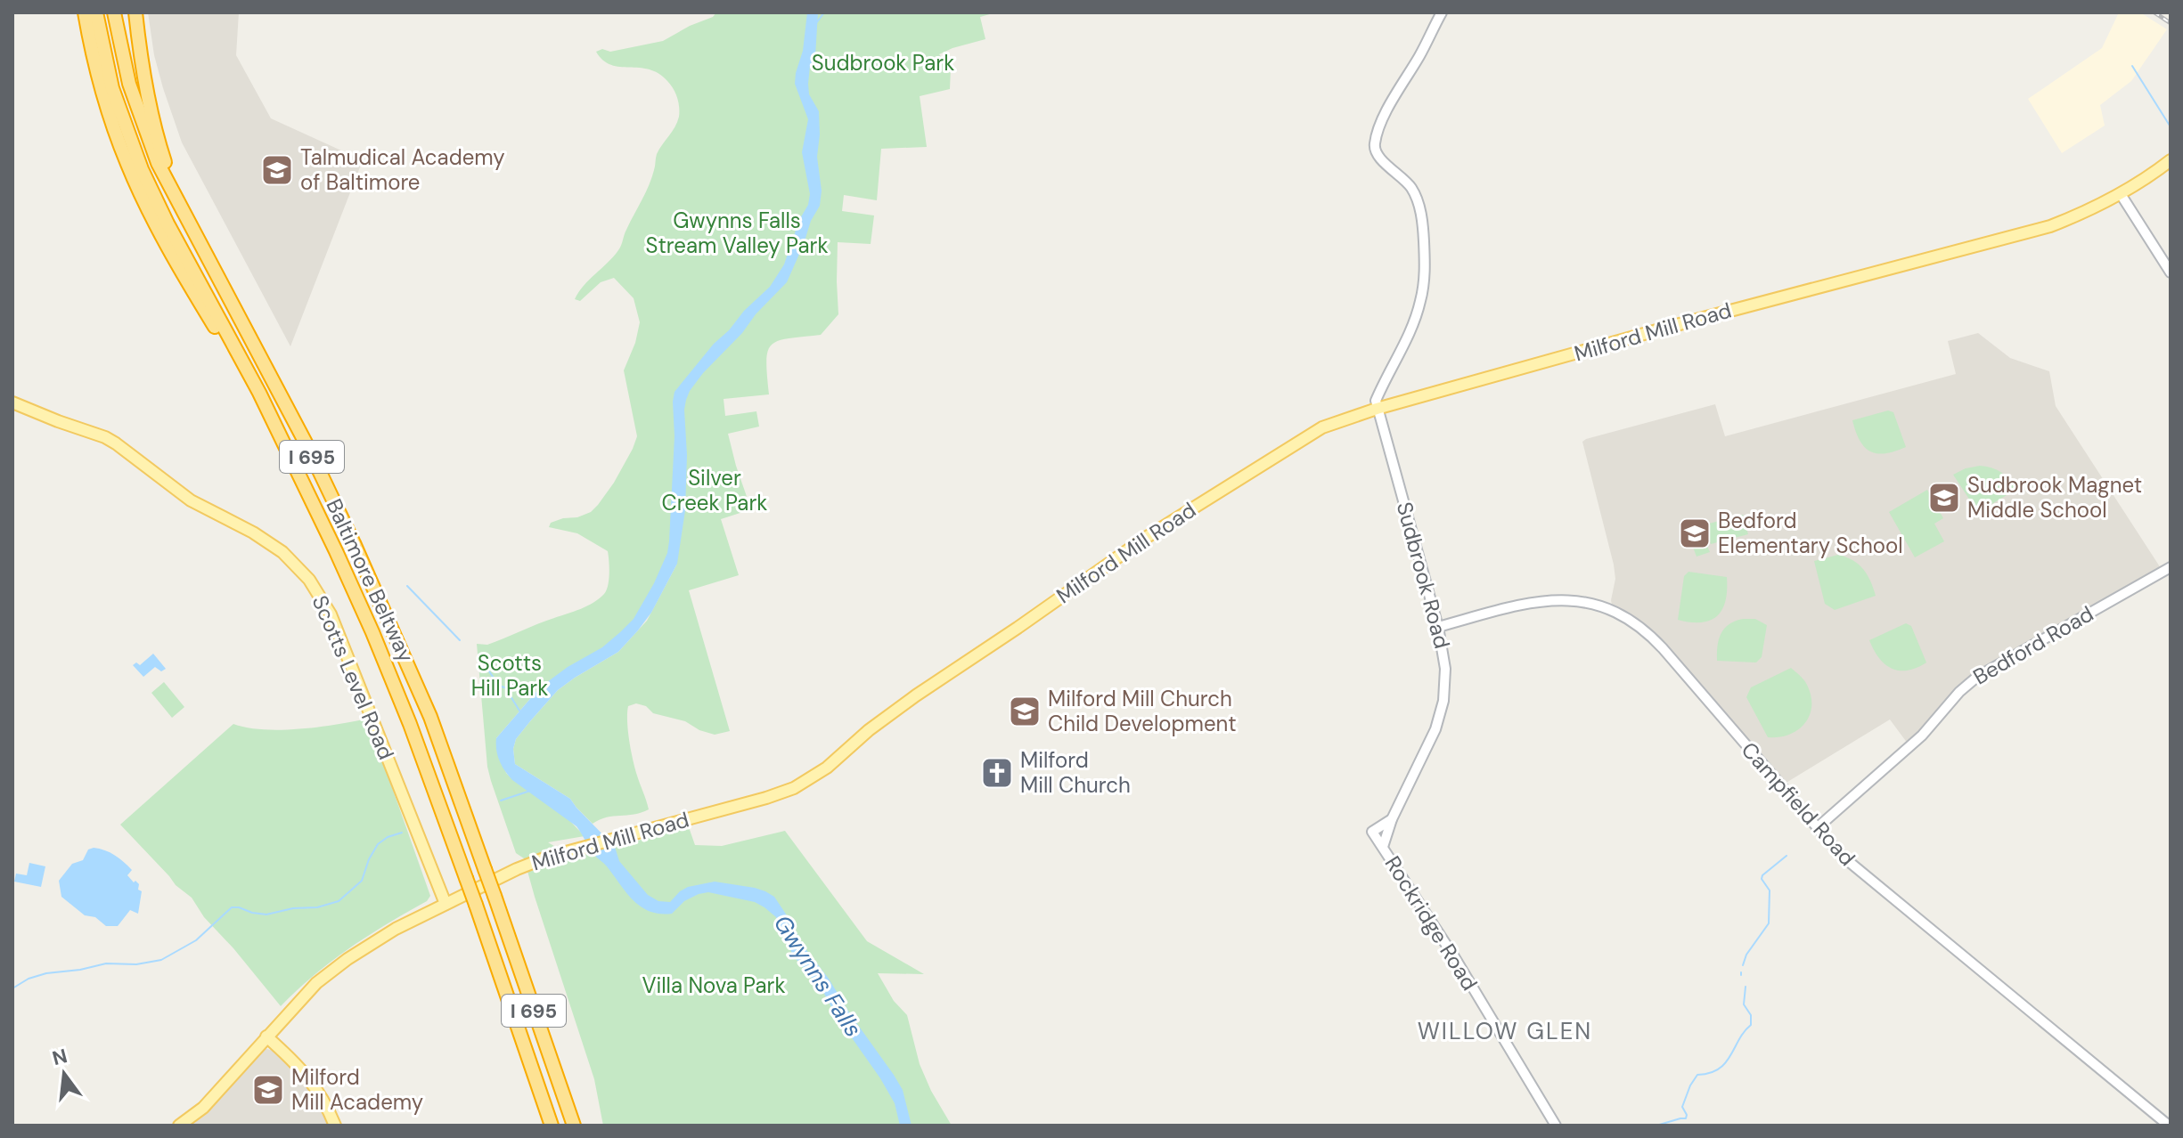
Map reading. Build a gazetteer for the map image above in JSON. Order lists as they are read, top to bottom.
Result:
{
  "streets": {
    "highway": ["I 695", "Baltimore Beltway"],
    "main road": ["Milford Mill Road", "Scotts Level Road"],
    "street": [
      "Sudbrook Road",
      "Bedford Road",
      "Campfield Road",
      "Rockridge Road"
    ]
  },
  "crossings": [
    ["Milford Mill Road", "Sudbrook Road"],
    ["Milford Mill Road", "Scotts Level Road"],
    ["Sudbrook Road", "Campfield Road"],
    ["Sudbrook Road", "Rockridge Road"],
    ["Bedford Road", "Campfield Road"]
  ],
  "districts": ["WILLOW GLEN"],
  "water": ["Gwynns Falls"],
  "parks": [
    "Sudbrook Park",
    "Gwynns Falls Stream Valley Park",
    "Silver Creek Park",
    "Scotts Hill Park",
    "Villa Nova Park"
  ],
  "places": {
    "school or university": [
      "Talmudical Academy of Baltimore",
      "Sudbrook Magnet Middle School",
      "Bedford Elementary School",
      "Milford Mill Church Child Development",
      "Milford Mill Academy"
    ],
    "church": ["Milford Mill Church"]
  },
  "north": "top"
}
